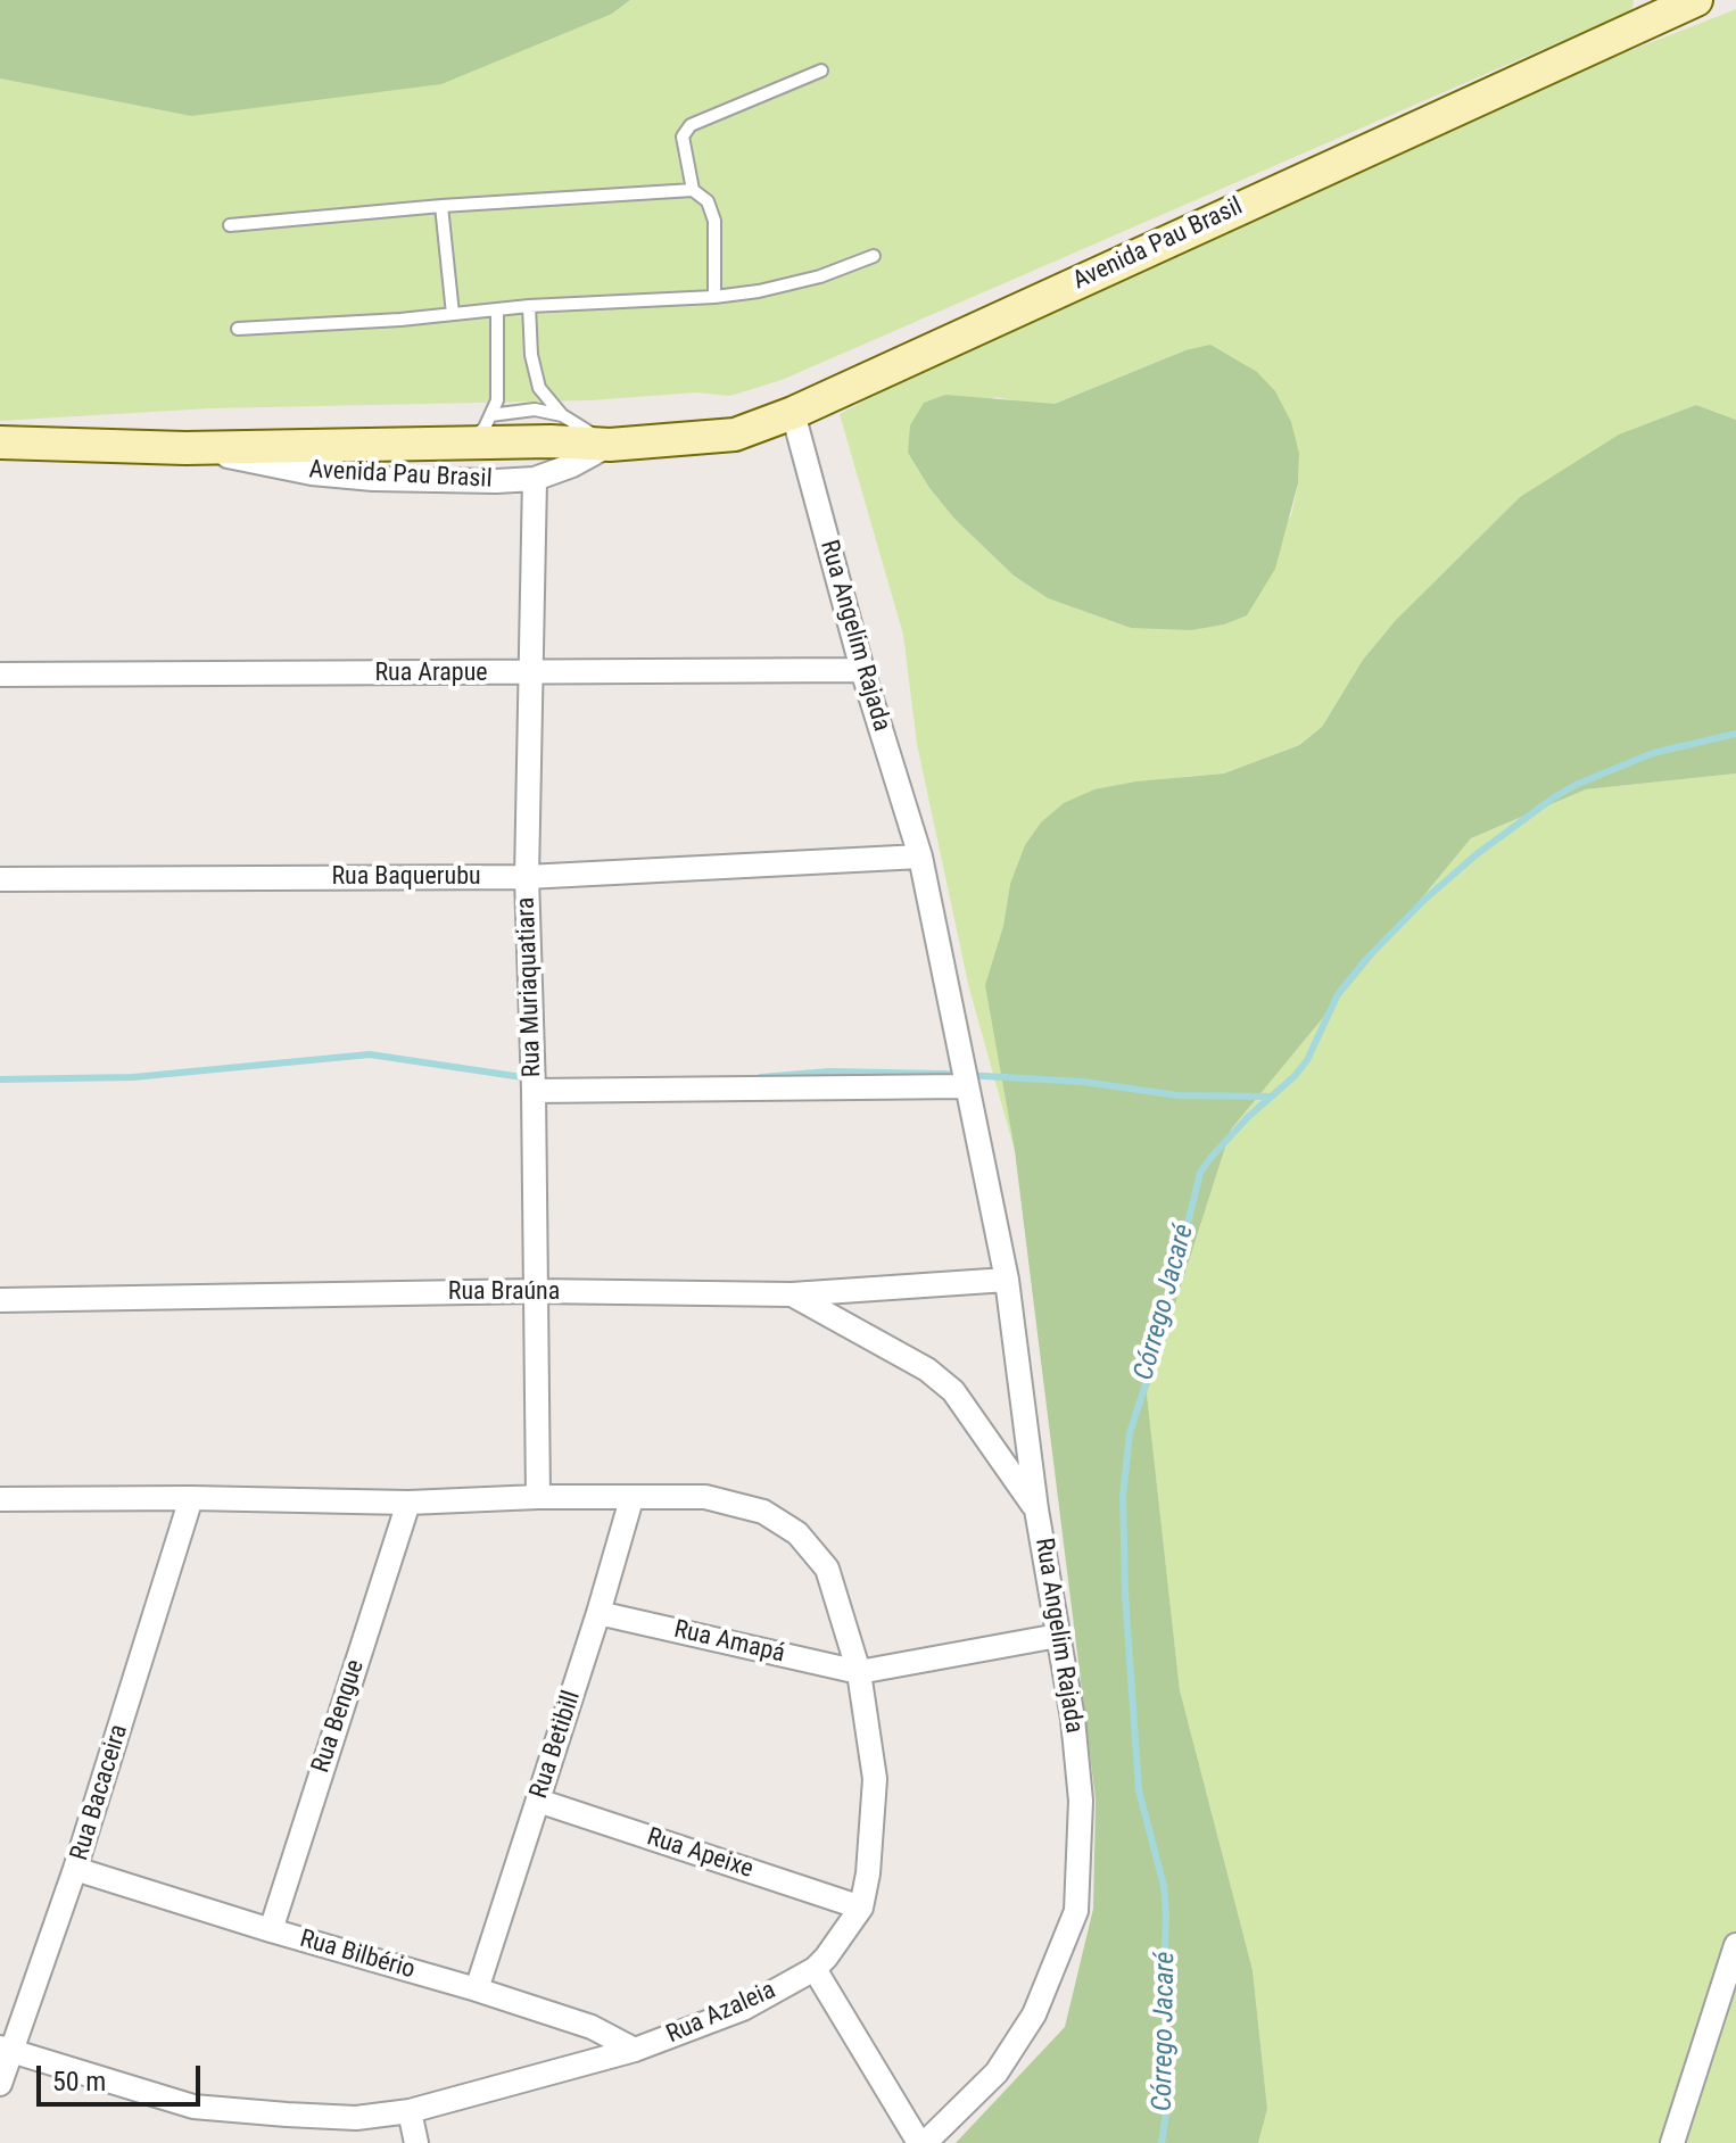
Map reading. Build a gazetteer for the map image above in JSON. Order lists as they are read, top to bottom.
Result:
{
  "streets": {
    "main road": ["Avenida Pau Brasil"],
    "street": [
      "Rua Angelim Rajada",
      "Rua Arapue",
      "Rua Baquerubu",
      "Rua Muriaquatiara",
      "Rua Braúna",
      "Rua Amapá",
      "Rua Bengue",
      "Rua Betibill",
      "Rua Bacaceira",
      "Rua Apeixe",
      "Rua Bilbério",
      "Rua Azaleia"
    ]
  },
  "crossings": [
    ["Avenida Pau Brasil", "Rua Angelim Rajada"],
    ["Avenida Pau Brasil", "Rua Muriaquatiara"],
    ["Rua Angelim Rajada", "Rua Arapue"],
    ["Rua Angelim Rajada", "Rua Baquerubu"],
    ["Rua Angelim Rajada", "Rua Braúna"],
    ["Rua Arapue", "Rua Muriaquatiara"],
    ["Rua Baquerubu", "Rua Muriaquatiara"],
    ["Rua Muriaquatiara", "Rua Braúna"],
    ["Rua Muriaquatiara", "Rua Azaleia"],
    ["Rua Amapá", "Rua Betibill"],
    ["Rua Amapá", "Rua Azaleia"],
    ["Rua Bengue", "Rua Bilbério"],
    ["Rua Bengue", "Rua Azaleia"],
    ["Rua Betibill", "Rua Apeixe"],
    ["Rua Betibill", "Rua Bilbério"],
    ["Rua Betibill", "Rua Azaleia"],
    ["Rua Bacaceira", "Rua Bilbério"],
    ["Rua Bacaceira", "Rua Azaleia"],
    ["Rua Apeixe", "Rua Azaleia"],
    ["Rua Bilbério", "Rua Azaleia"]
  ],
  "water": ["Córrego Jacaré"],
  "scale_bar": "50 m"
}
